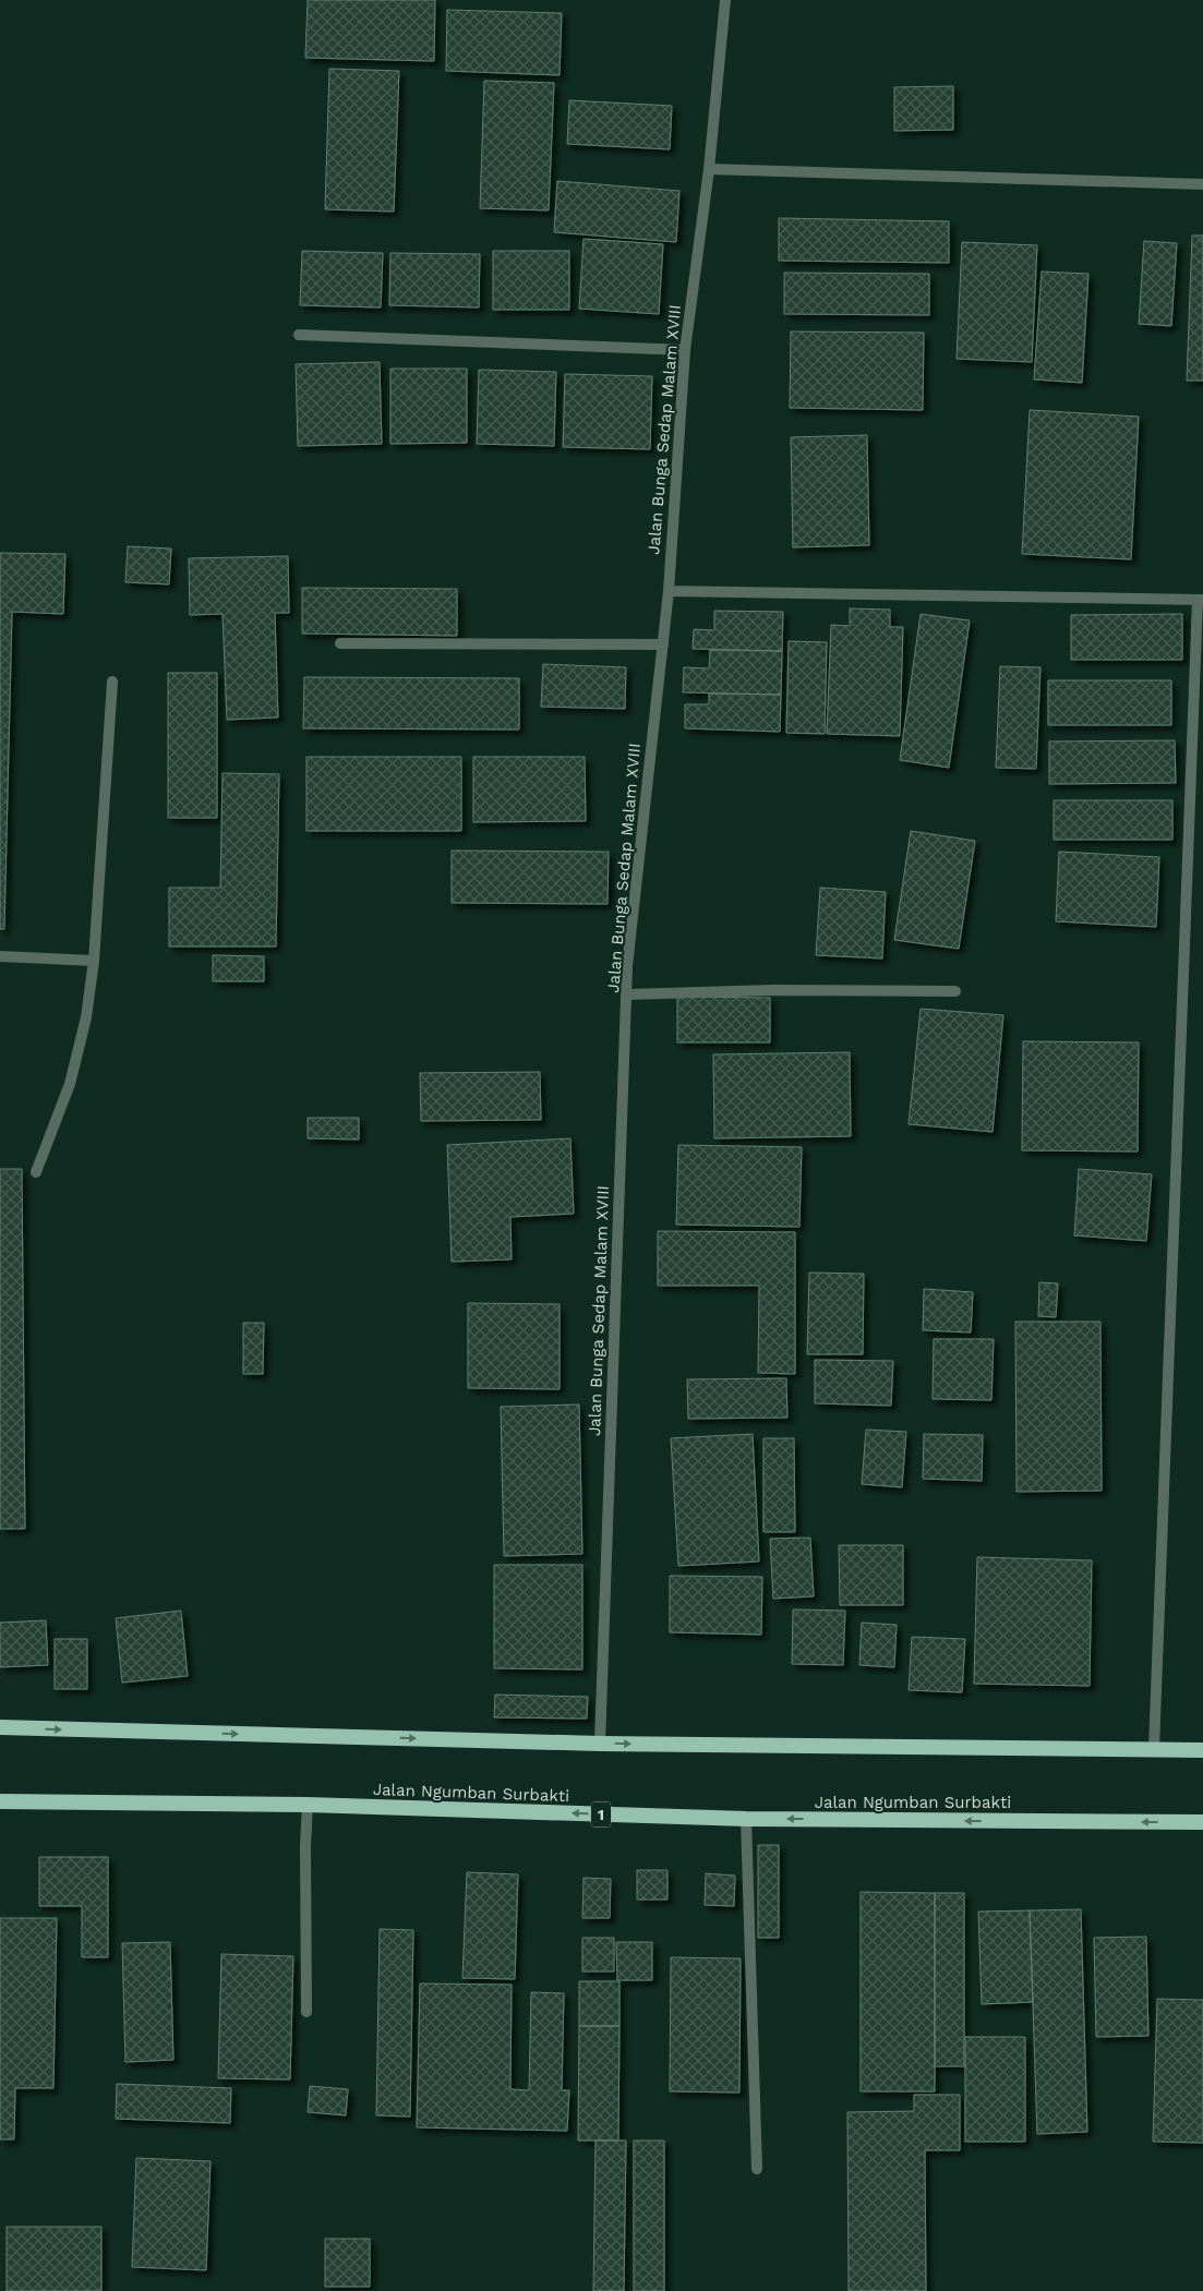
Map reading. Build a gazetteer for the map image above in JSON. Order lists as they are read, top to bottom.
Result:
{
  "streets": {
    "highway": ["Jalan Ngumban Surbakti", "1"],
    "street": ["Jalan Bunga Sedap Malam XVIII"]
  }
}
